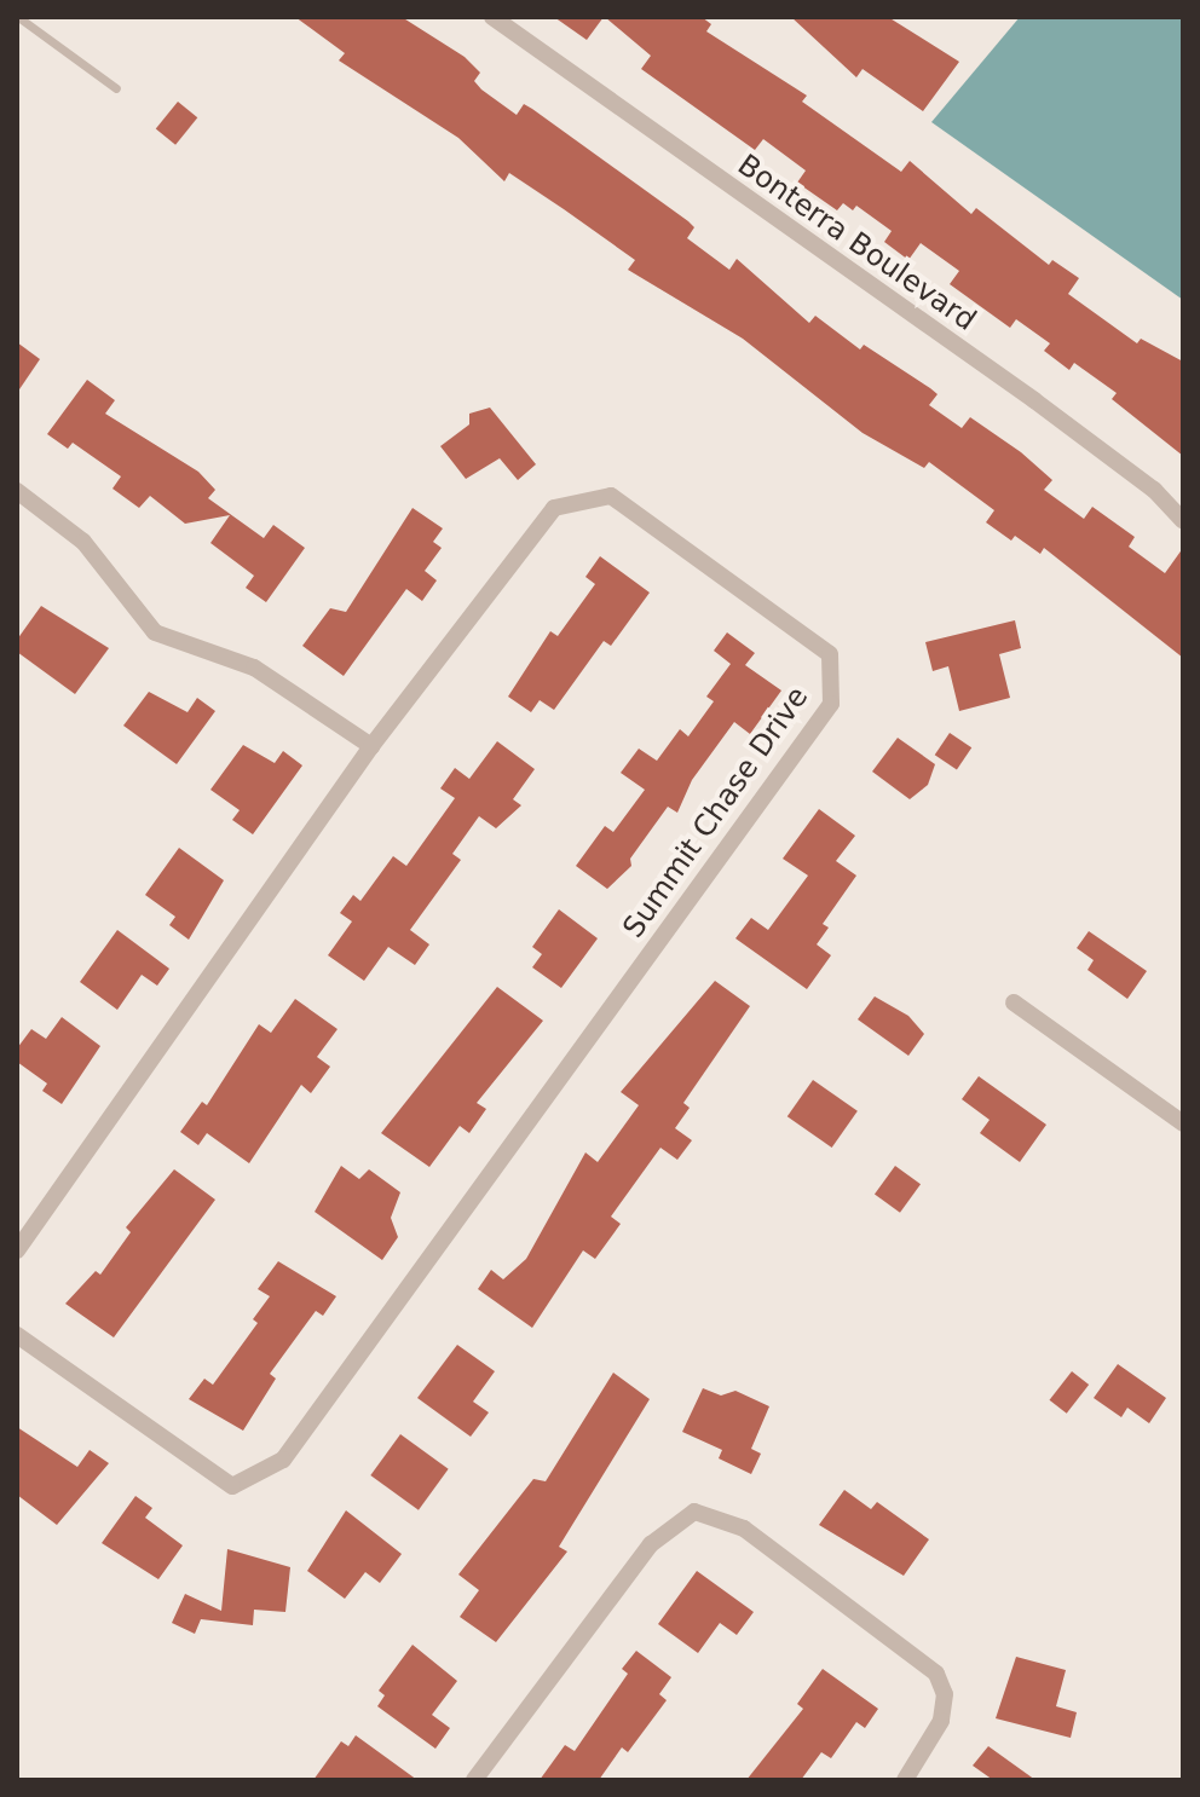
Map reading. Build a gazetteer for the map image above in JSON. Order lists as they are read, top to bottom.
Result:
{
  "streets": {
    "street": ["Bonterra Boulevard", "Summit Chase Drive"]
  }
}
